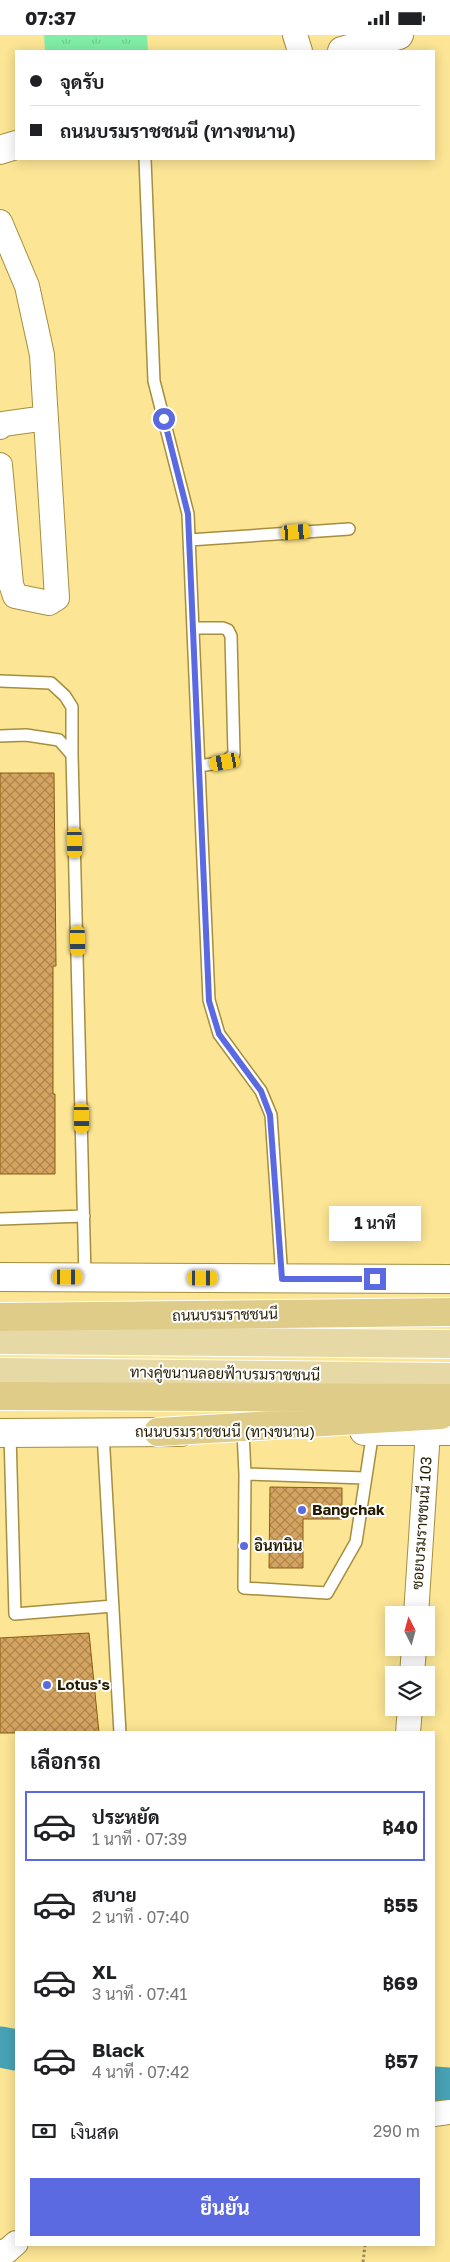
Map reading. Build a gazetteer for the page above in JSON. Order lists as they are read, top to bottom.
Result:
{
  "streets": {
    "highway": ["ถนนบรมราชชนนี"],
    "main road": ["ทางคู่ขนานลอยฟ้าบรมราชชนนี", "ถนนบรมราชชนนี (ทางขนาน)"],
    "street": ["ซอยบรมราชชนนี 103"]
  },
  "crossings": [
    ["ถนนบรมราชชนนี (ทางขนาน)", "ซอยบรมราชชนนี 103"]
  ],
  "places": ["Bangchak", "อินทนิน", "Lotus's"],
  "north": "top",
  "page": {
    "status": "07:37",
    "banner": ["จุดรับ", "ถนนบรมราชชนนี (ทางขนาน)"],
    "bubble": "1 นาที",
    "heading": "เลือกรถ",
    "list": [
      {
        "name": "ประหยัด",
        "note": "1 นาที · 07:39",
        "value": "฿40"
      },
      {
        "name": "สบาย",
        "note": "2 นาที · 07:40",
        "value": "฿55"
      },
      {
        "name": "XL",
        "note": "3 นาที · 07:41",
        "value": "฿69"
      },
      {
        "name": "Black",
        "note": "4 นาที · 07:42",
        "value": "฿57"
      }
    ],
    "pay": ["เงินสด", "290 m"],
    "buttons": "ยืนยัน"
  }
}
